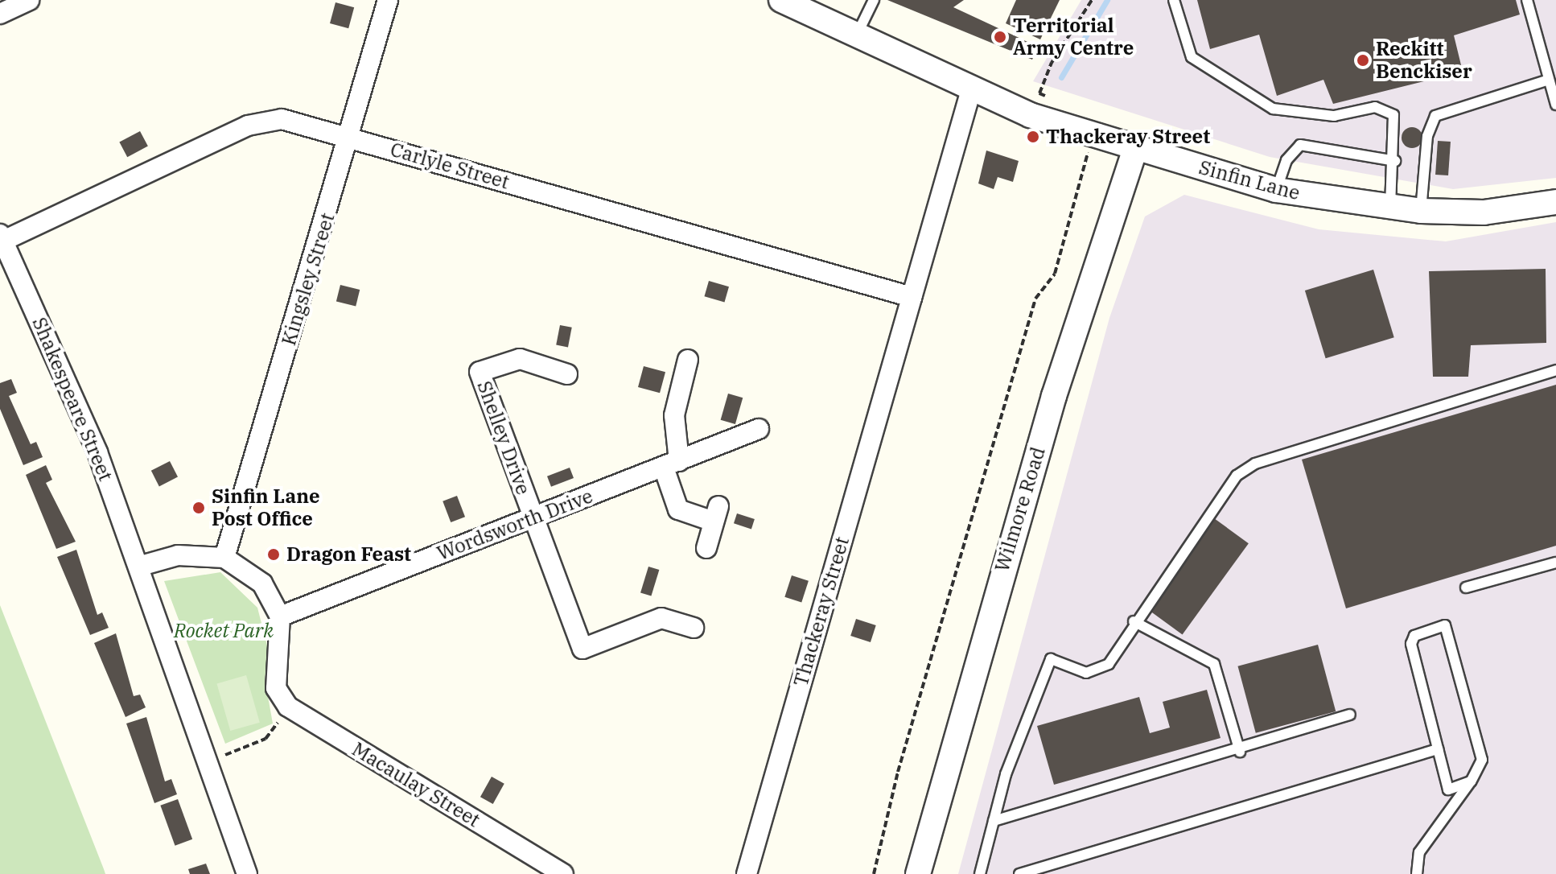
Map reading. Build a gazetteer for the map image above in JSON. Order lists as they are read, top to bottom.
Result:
{
  "streets": {
    "street": [
      "Carlyle Street",
      "Sinfin Lane",
      "Kingsley Street",
      "Shakespeare Street",
      "Shelley Drive",
      "Wilmore Road",
      "Wordsworth Drive",
      "Thackeray Street",
      "Macaulay Street"
    ]
  },
  "crossings": [
    ["Carlyle Street", "Kingsley Street"],
    ["Carlyle Street", "Shakespeare Street"],
    ["Carlyle Street", "Thackeray Street"],
    ["Sinfin Lane", "Wilmore Road"],
    ["Sinfin Lane", "Thackeray Street"],
    ["Shelley Drive", "Wordsworth Drive"],
    ["Wordsworth Drive", "Macaulay Street"]
  ],
  "parks": ["Rocket Park"],
  "places": [
    "Territorial Army Centre",
    "Reckitt Benckiser",
    "Thackeray Street",
    "Sinfin Lane Post Office",
    "Dragon Feast"
  ]
}
